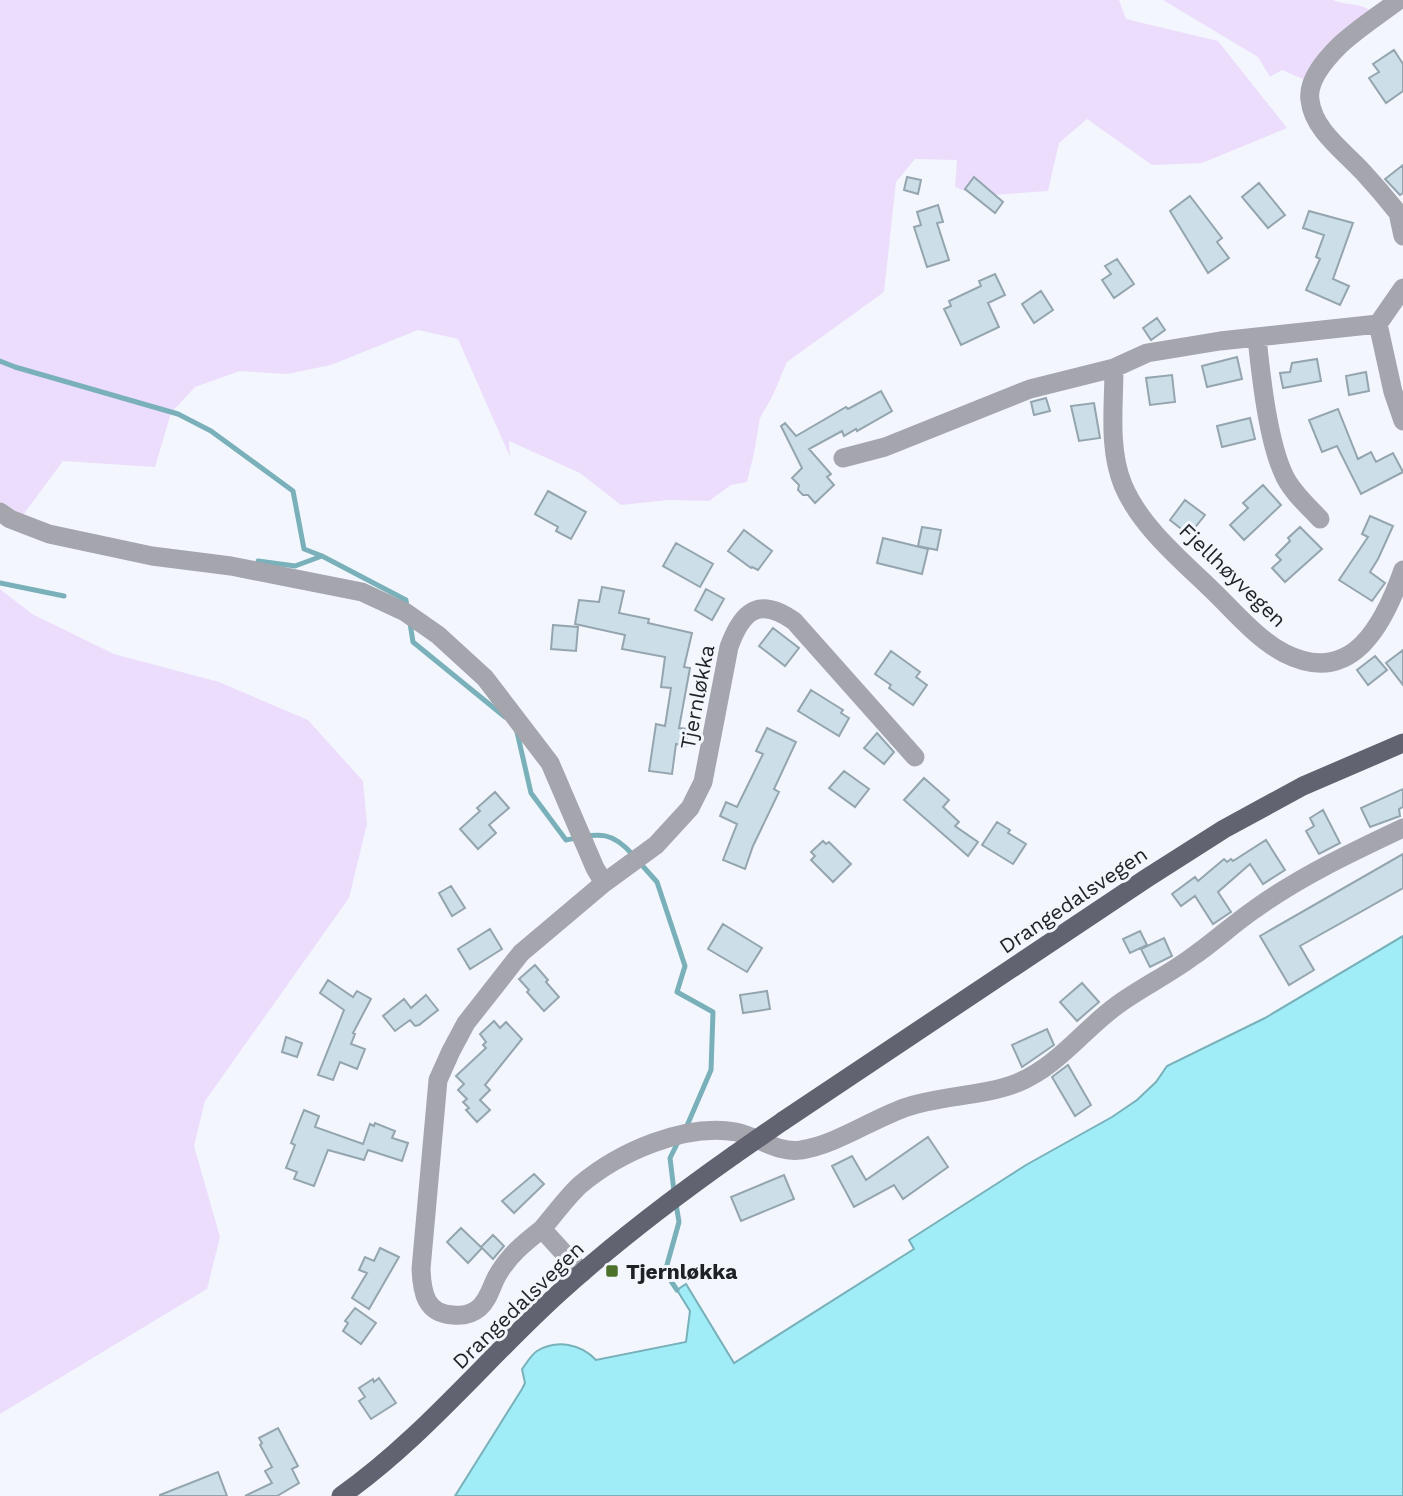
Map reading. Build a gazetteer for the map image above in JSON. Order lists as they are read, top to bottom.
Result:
{
  "streets": {
    "main road": ["Drangedalsvegen"],
    "street": ["Fjellhøyvegen", "Tjernløkka"]
  },
  "places": {
    "transit": ["Tjernløkka"]
  }
}
